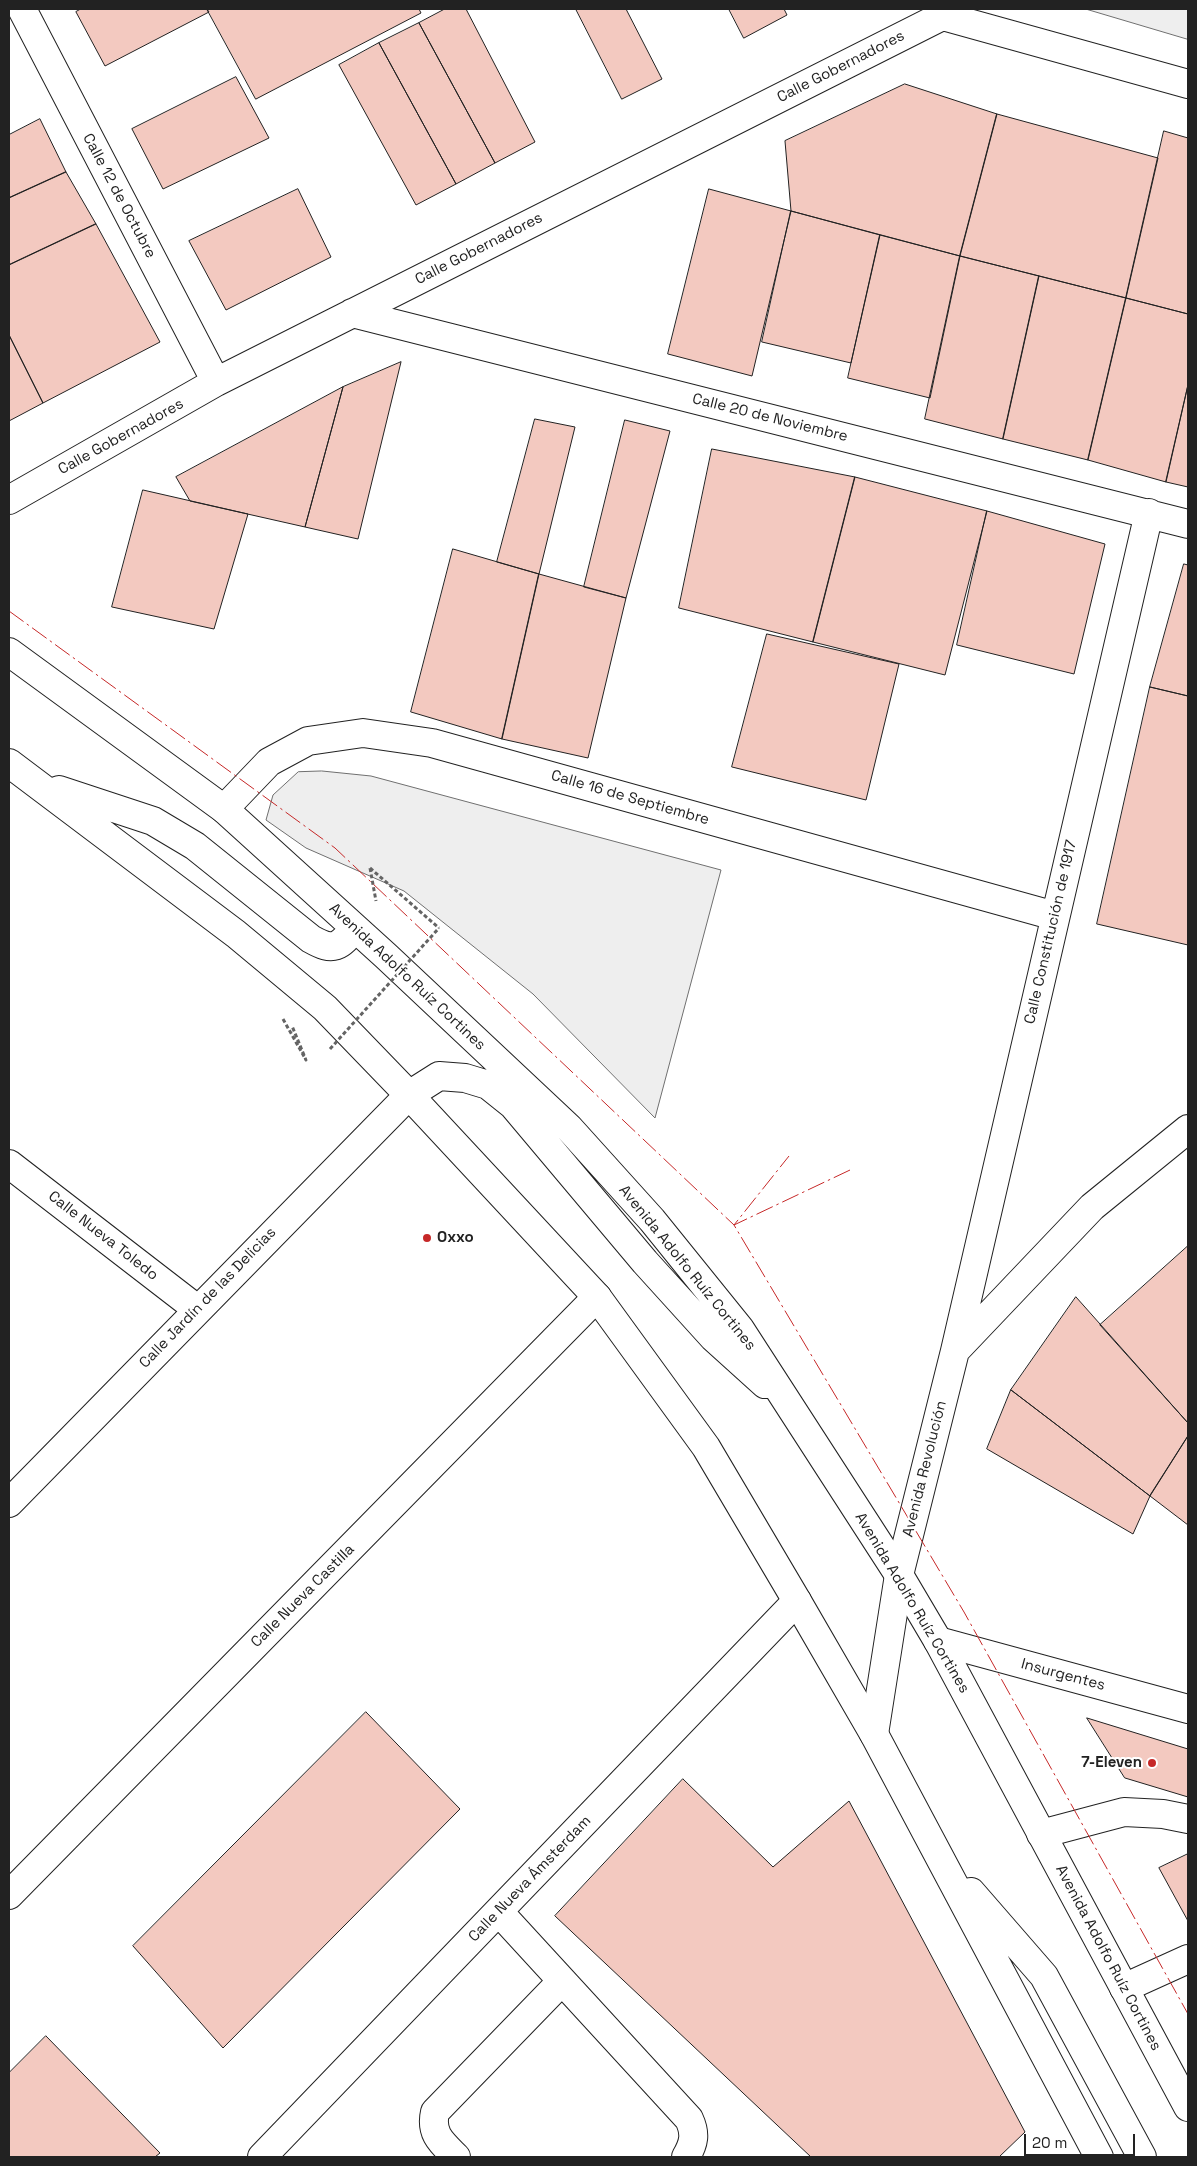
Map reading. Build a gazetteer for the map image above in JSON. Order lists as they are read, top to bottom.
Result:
{
  "streets": {
    "street": [
      "Calle Gobernadores",
      "Calle 12 de Octubre",
      "Calle 20 de Noviembre",
      "Calle 16 de Septiembre",
      "Calle Constitución de 1917",
      "Avenida Adolfo Ruíz Cortines",
      "Calle Nueva Toledo",
      "Calle Jardín de las Delicias",
      "Avenida Revolución",
      "Calle Nueva Castilla",
      "Insurgentes",
      "Calle Nueva Ámsterdam"
    ]
  },
  "crossings": [
    ["Calle Gobernadores", "Calle 12 de Octubre"],
    ["Calle Gobernadores", "Calle 20 de Noviembre"],
    ["Calle 20 de Noviembre", "Calle Constitución de 1917"],
    ["Calle 16 de Septiembre", "Calle Constitución de 1917"],
    ["Calle 16 de Septiembre", "Avenida Adolfo Ruíz Cortines"],
    ["Calle Constitución de 1917", "Avenida Revolución"],
    ["Avenida Adolfo Ruíz Cortines", "Calle Jardín de las Delicias"],
    ["Avenida Adolfo Ruíz Cortines", "Avenida Revolución"],
    ["Avenida Adolfo Ruíz Cortines", "Insurgentes"],
    ["Calle Nueva Toledo", "Calle Jardín de las Delicias"]
  ],
  "places": ["Oxxo", "7-Eleven"],
  "scale_bar": "20 m"
}
